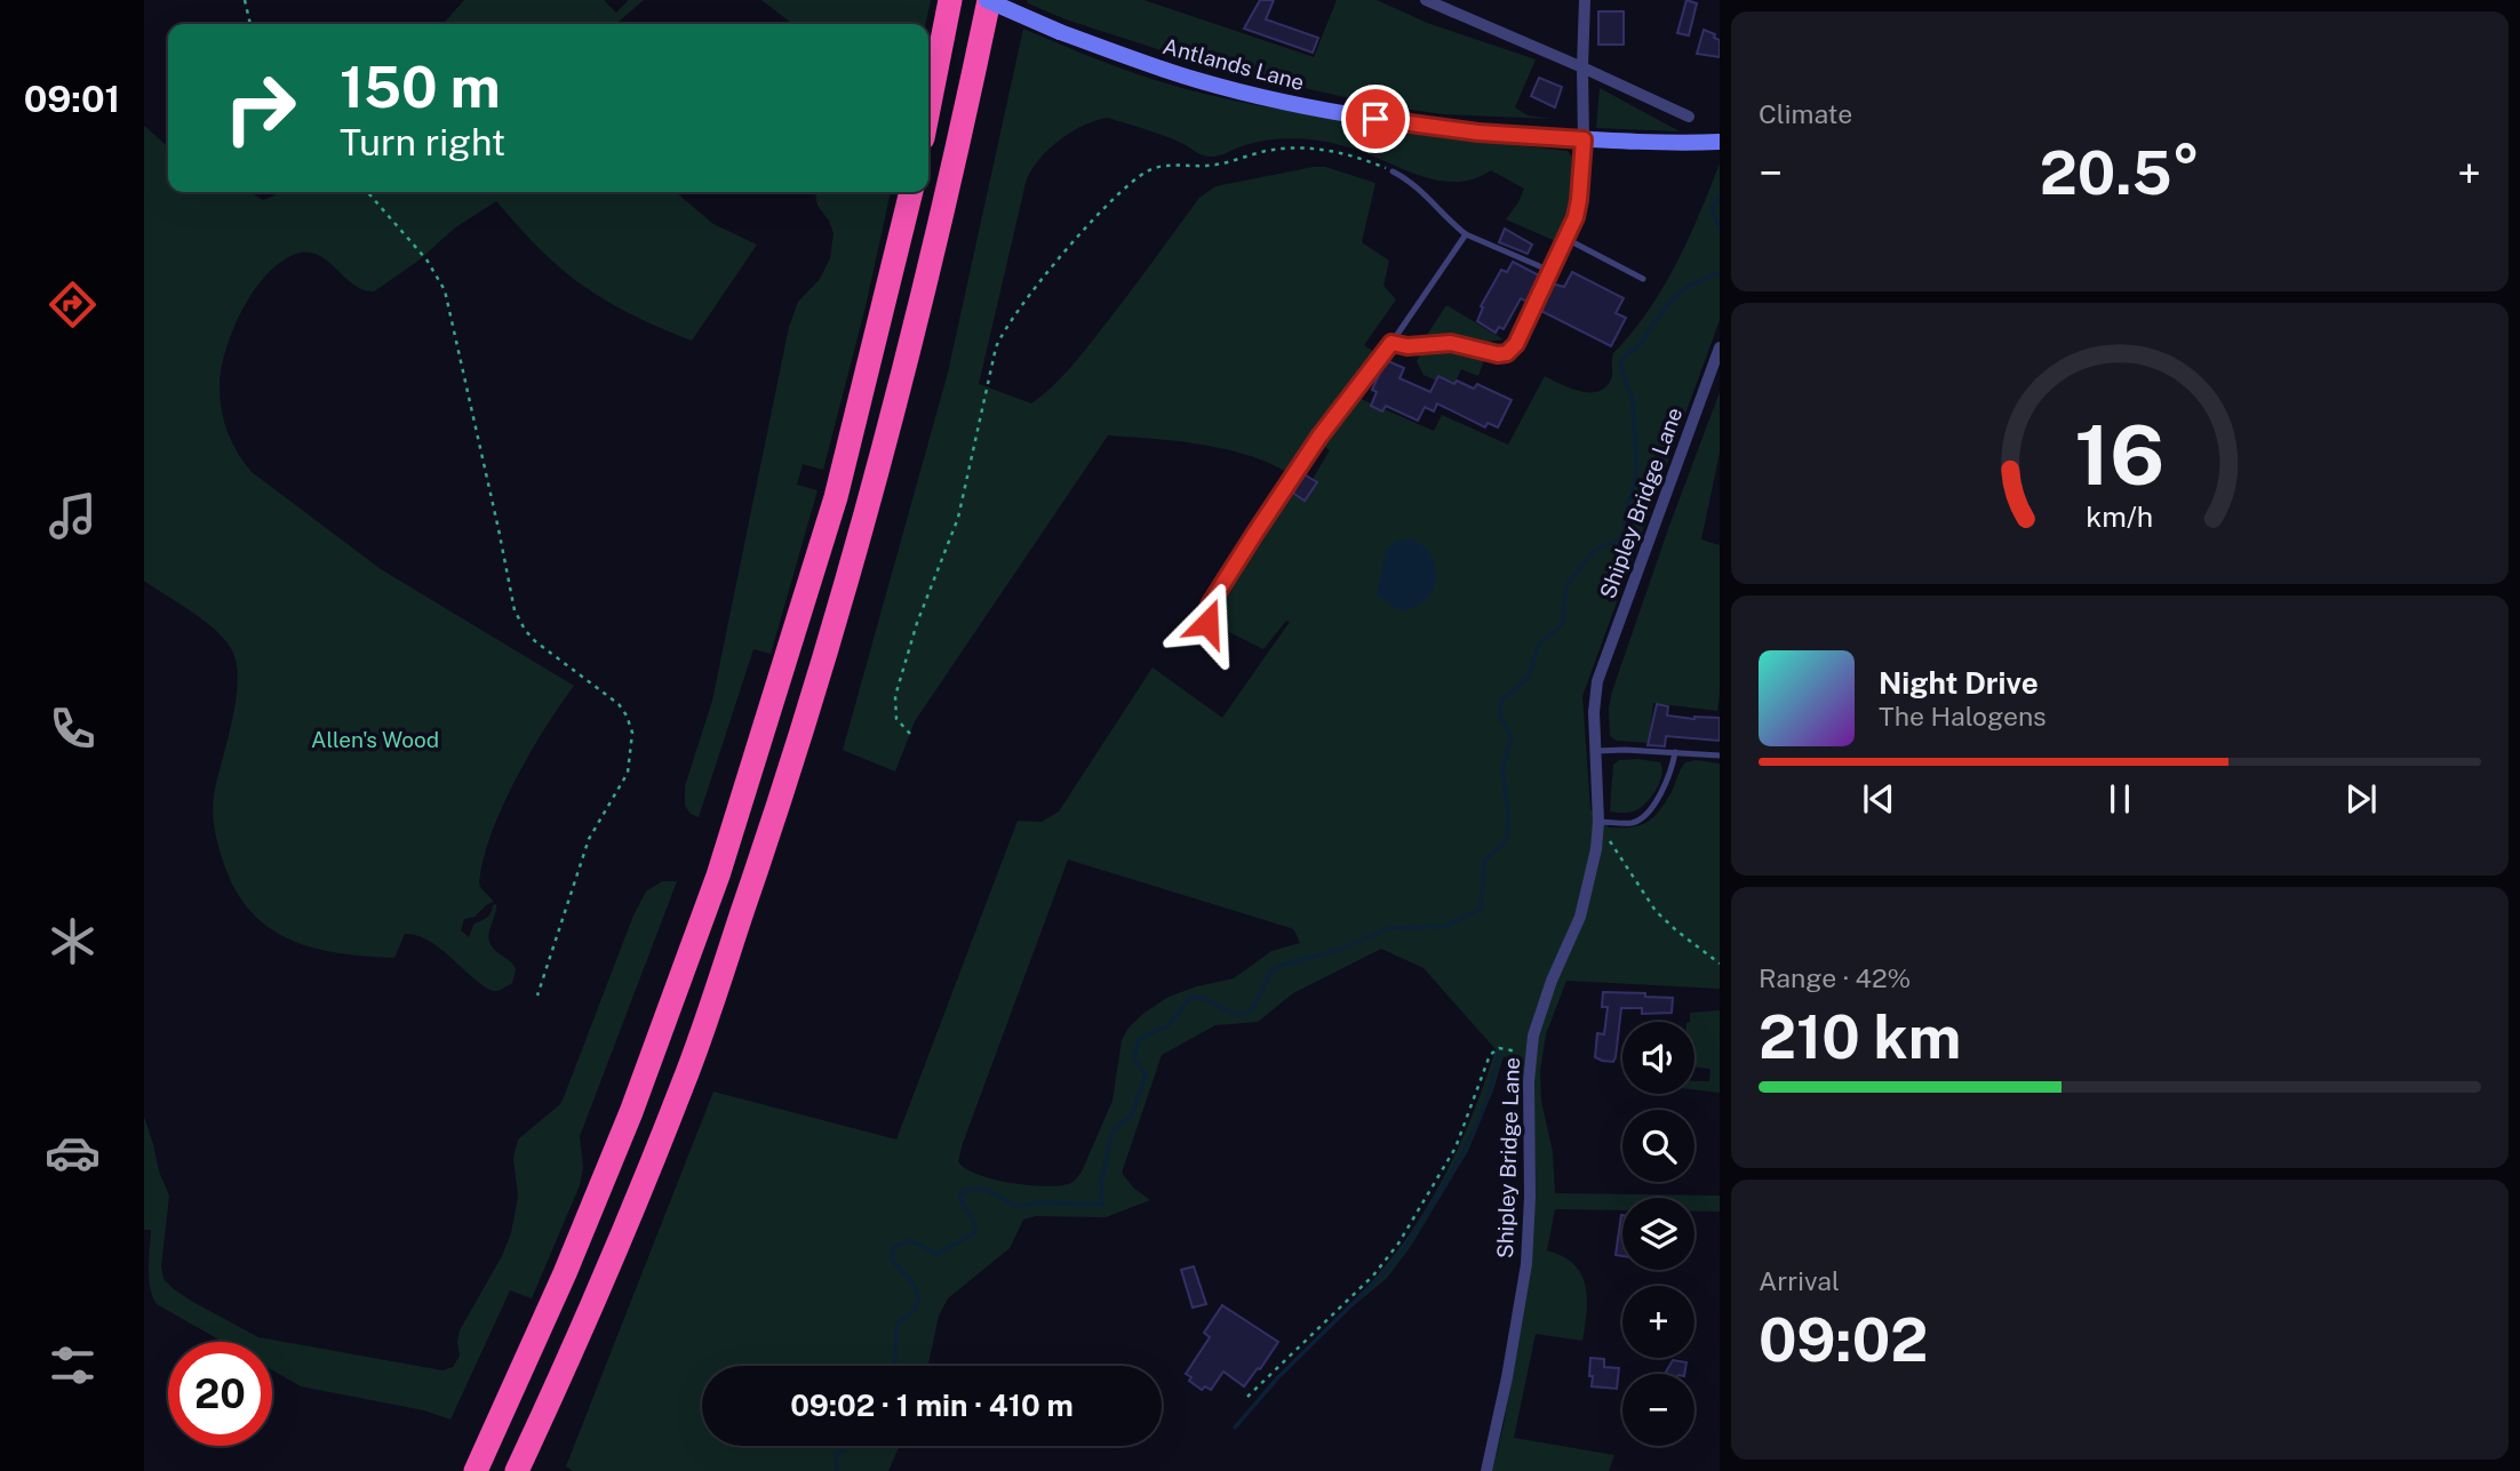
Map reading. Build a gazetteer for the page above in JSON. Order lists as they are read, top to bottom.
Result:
{
  "streets": {
    "main road": ["Antlands Lane"],
    "street": ["Shipley Bridge Lane"]
  },
  "parks": ["Allen's Wood"],
  "page": {
    "tabs": "09:01",
    "tile": [
      "Climate",
      ["Range · 42%", "210 km"],
      ["Arrival", "09:02"]
    ],
    "turn": ["150 m", "Turn right"],
    "heat": ["−", "20.5°", "+"],
    "song": ["Night Drive", "The Halogens"],
    "map_buttons": ["+", "−"],
    "limit": "20",
    "trip": "09:02 · 1 min · 410 m",
    "gauge": ["16", "km/h"]
  }
}
